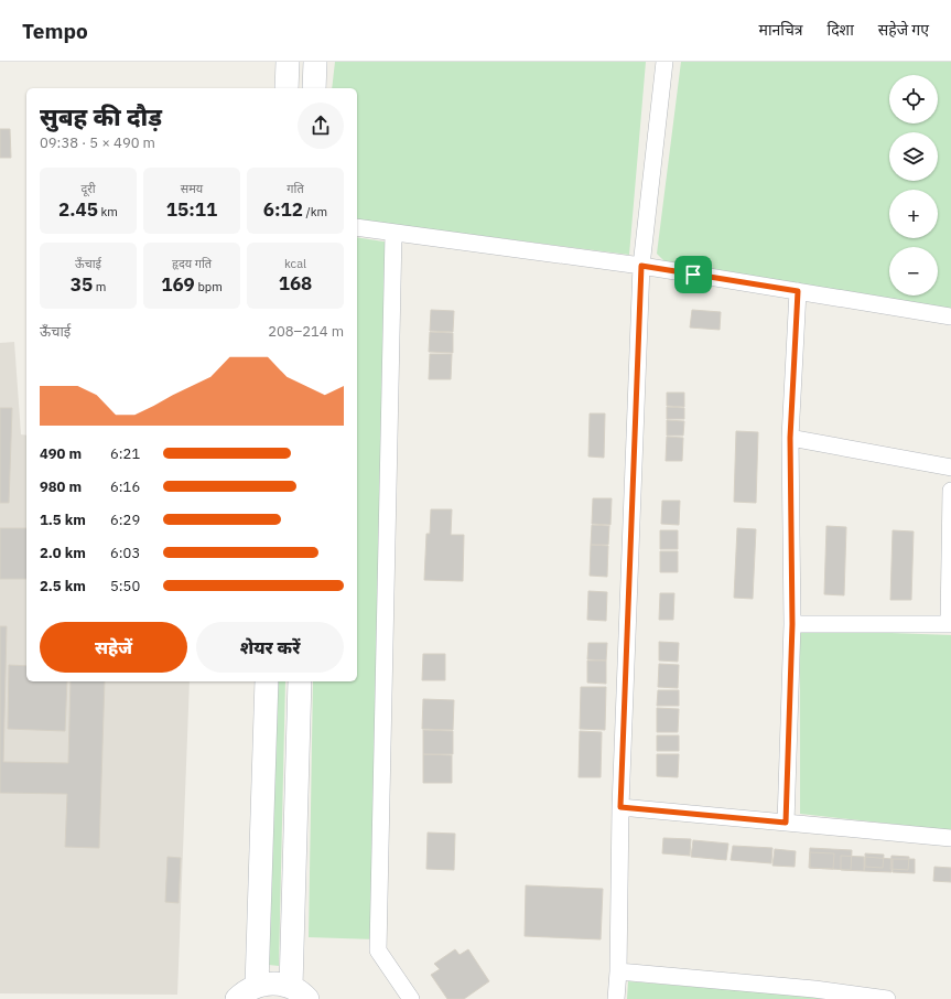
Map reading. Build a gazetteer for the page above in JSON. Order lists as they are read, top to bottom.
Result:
{
  "page": {
    "header": "Tempo",
    "nav": ["मानचित्र", "दिशा", "सहेजे गए"],
    "map_buttons": ["+", "−"],
    "heading": ["सुबह की दौड़", "09:38 · 5 × 490 m"],
    "stats": [
      ["दूरी", "2.45 km"],
      ["समय", "15:11"],
      ["गति", "6:12 /km"],
      ["ऊँचाई", "35 m"],
      ["हृदय गति", "169 bpm"],
      ["kcal", "168"]
    ],
    "chart": ["ऊँचाई", "208–214 m"],
    "list": [
      {
        "name": "490 m",
        "note": "6:21"
      },
      {
        "name": "980 m",
        "note": "6:16"
      },
      {
        "name": "1.5 km",
        "note": "6:29"
      },
      {
        "name": "2.0 km",
        "note": "6:03"
      },
      {
        "name": "2.5 km",
        "note": "5:50"
      }
    ],
    "buttons": ["सहेजें", "शेयर करें"]
  }
}
